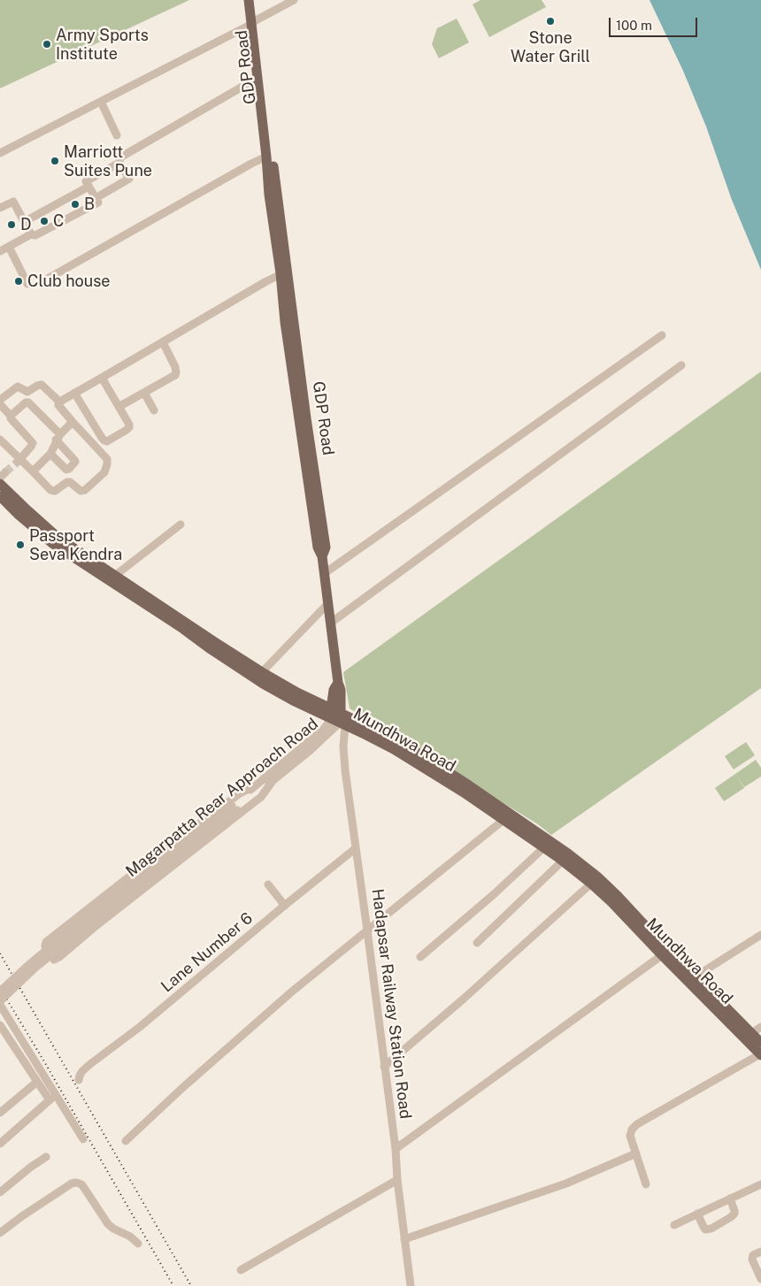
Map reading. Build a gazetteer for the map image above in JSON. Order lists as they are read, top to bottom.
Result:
{
  "streets": {
    "main road": ["GDP Road", "Mundhwa Road", "Magarpatta Rear Approach Road"],
    "street": ["Lane Number 6", "Hadapsar Railway Station Road"]
  },
  "crossings": [
    ["GDP Road", "Magarpatta Rear Approach Road"],
    ["Mundhwa Road", "Magarpatta Rear Approach Road"],
    ["Mundhwa Road", "Hadapsar Railway Station Road"],
    ["Magarpatta Rear Approach Road", "Hadapsar Railway Station Road"],
    ["Lane Number 6", "Hadapsar Railway Station Road"]
  ],
  "places": [
    "Stone Water Grill",
    "Army Sports Institute",
    "Marriott Suites Pune",
    "B",
    "C",
    "D",
    "Club house",
    "Passport Seva Kendra"
  ],
  "scale_bar": "100 m"
}
